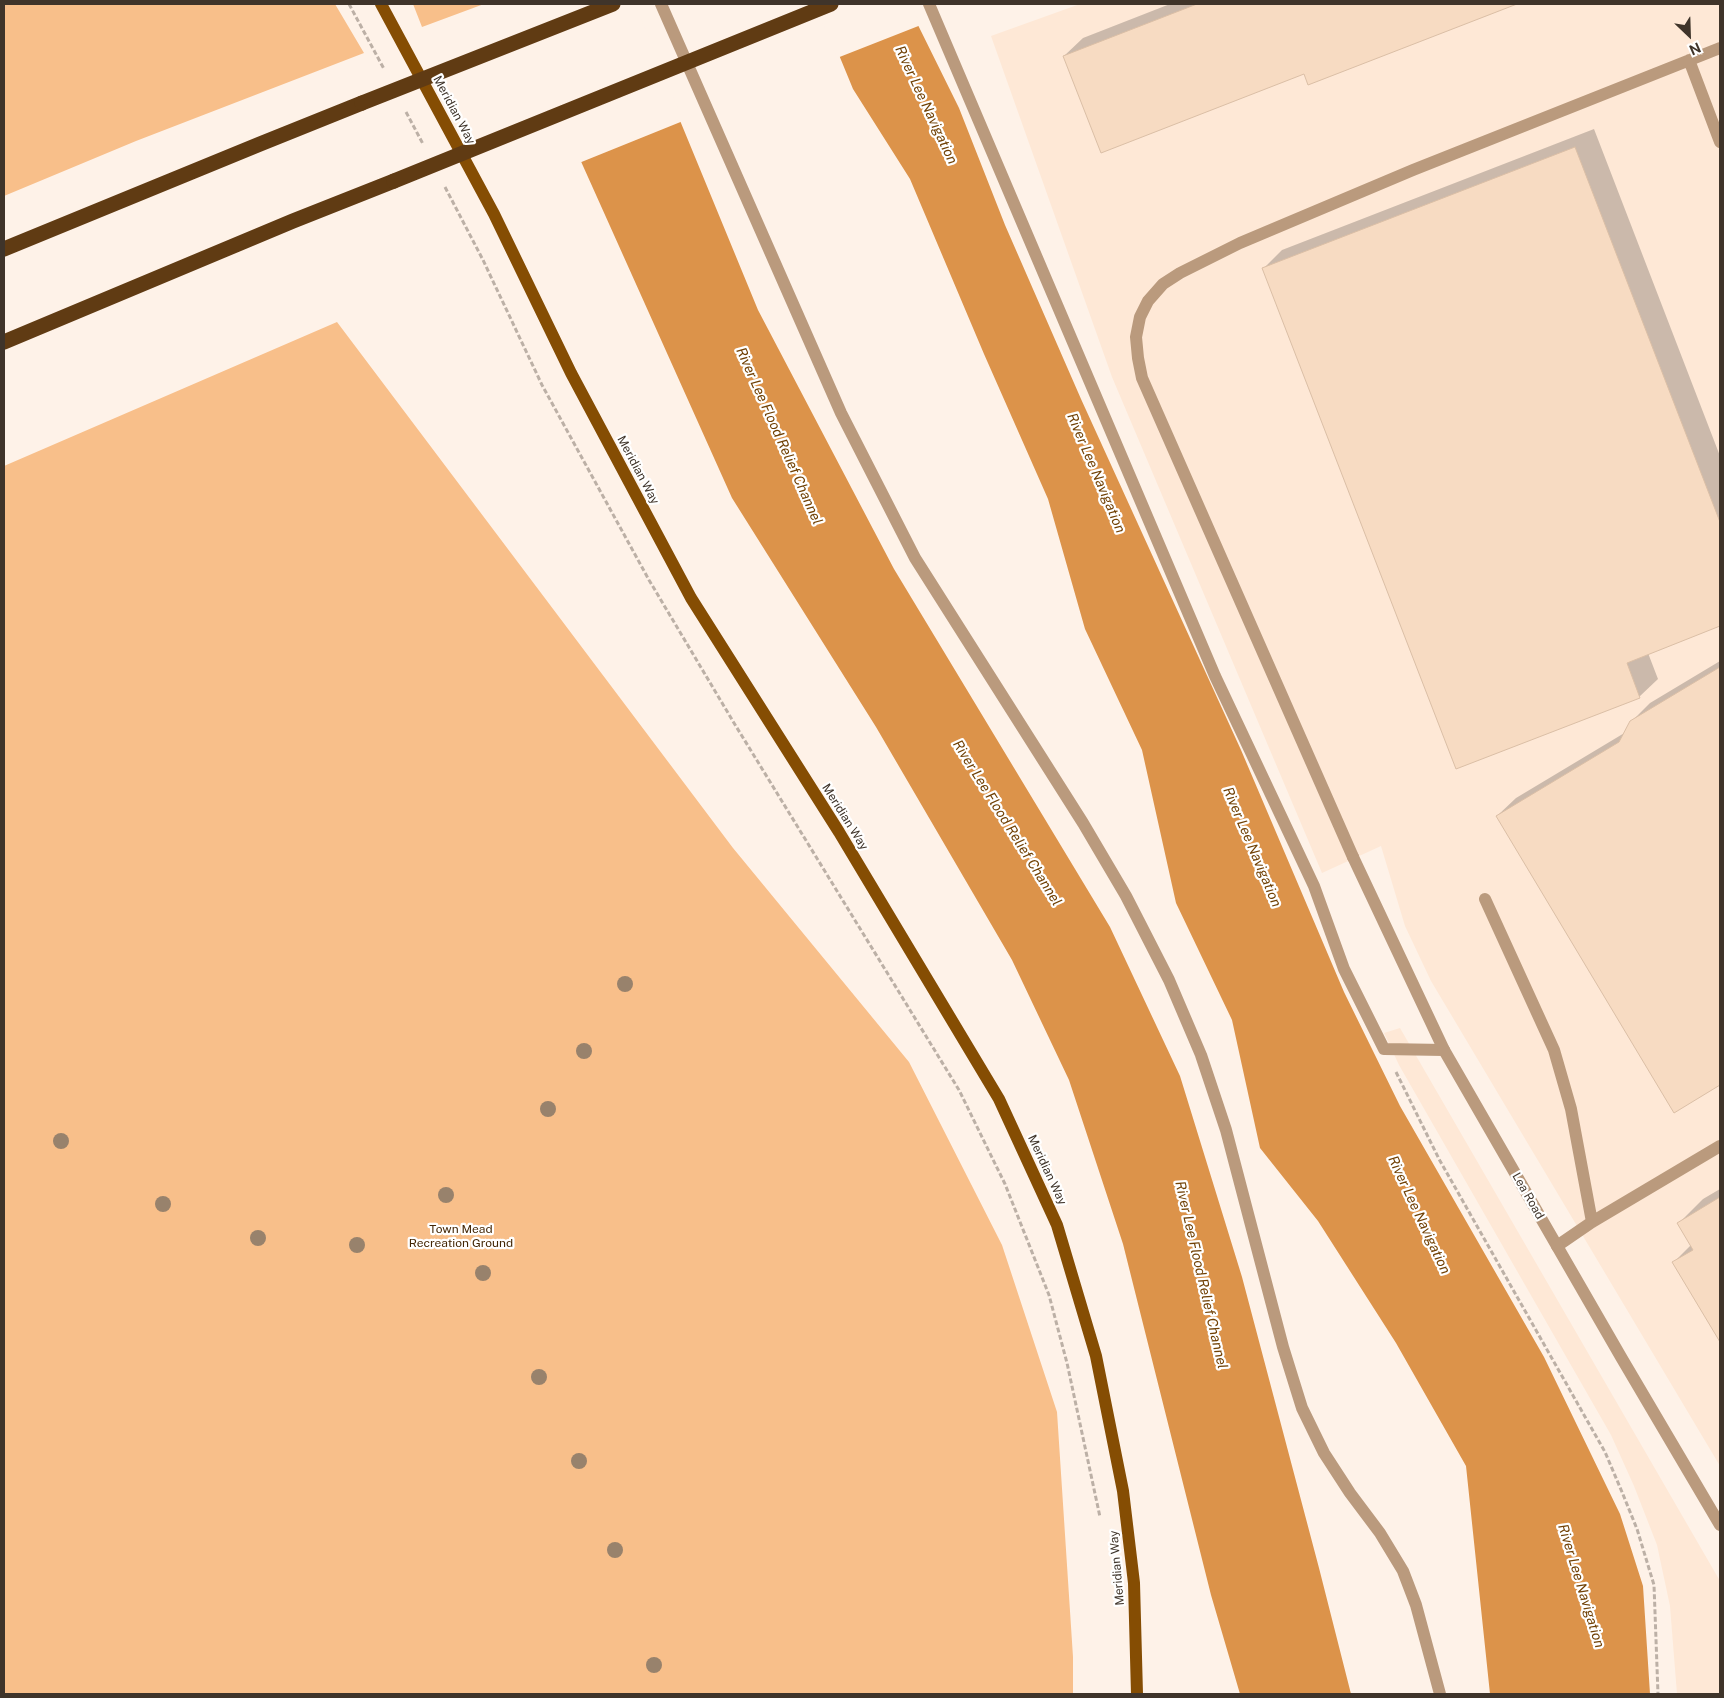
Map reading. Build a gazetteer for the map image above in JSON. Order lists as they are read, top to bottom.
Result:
{
  "streets": {
    "main road": ["Meridian Way"],
    "street": ["Lea Road"]
  },
  "water": ["River Lee Navigation", "River Lee Flood Relief Channel"],
  "parks": ["Town Mead Recreation Ground"],
  "north": "bottom right"
}
